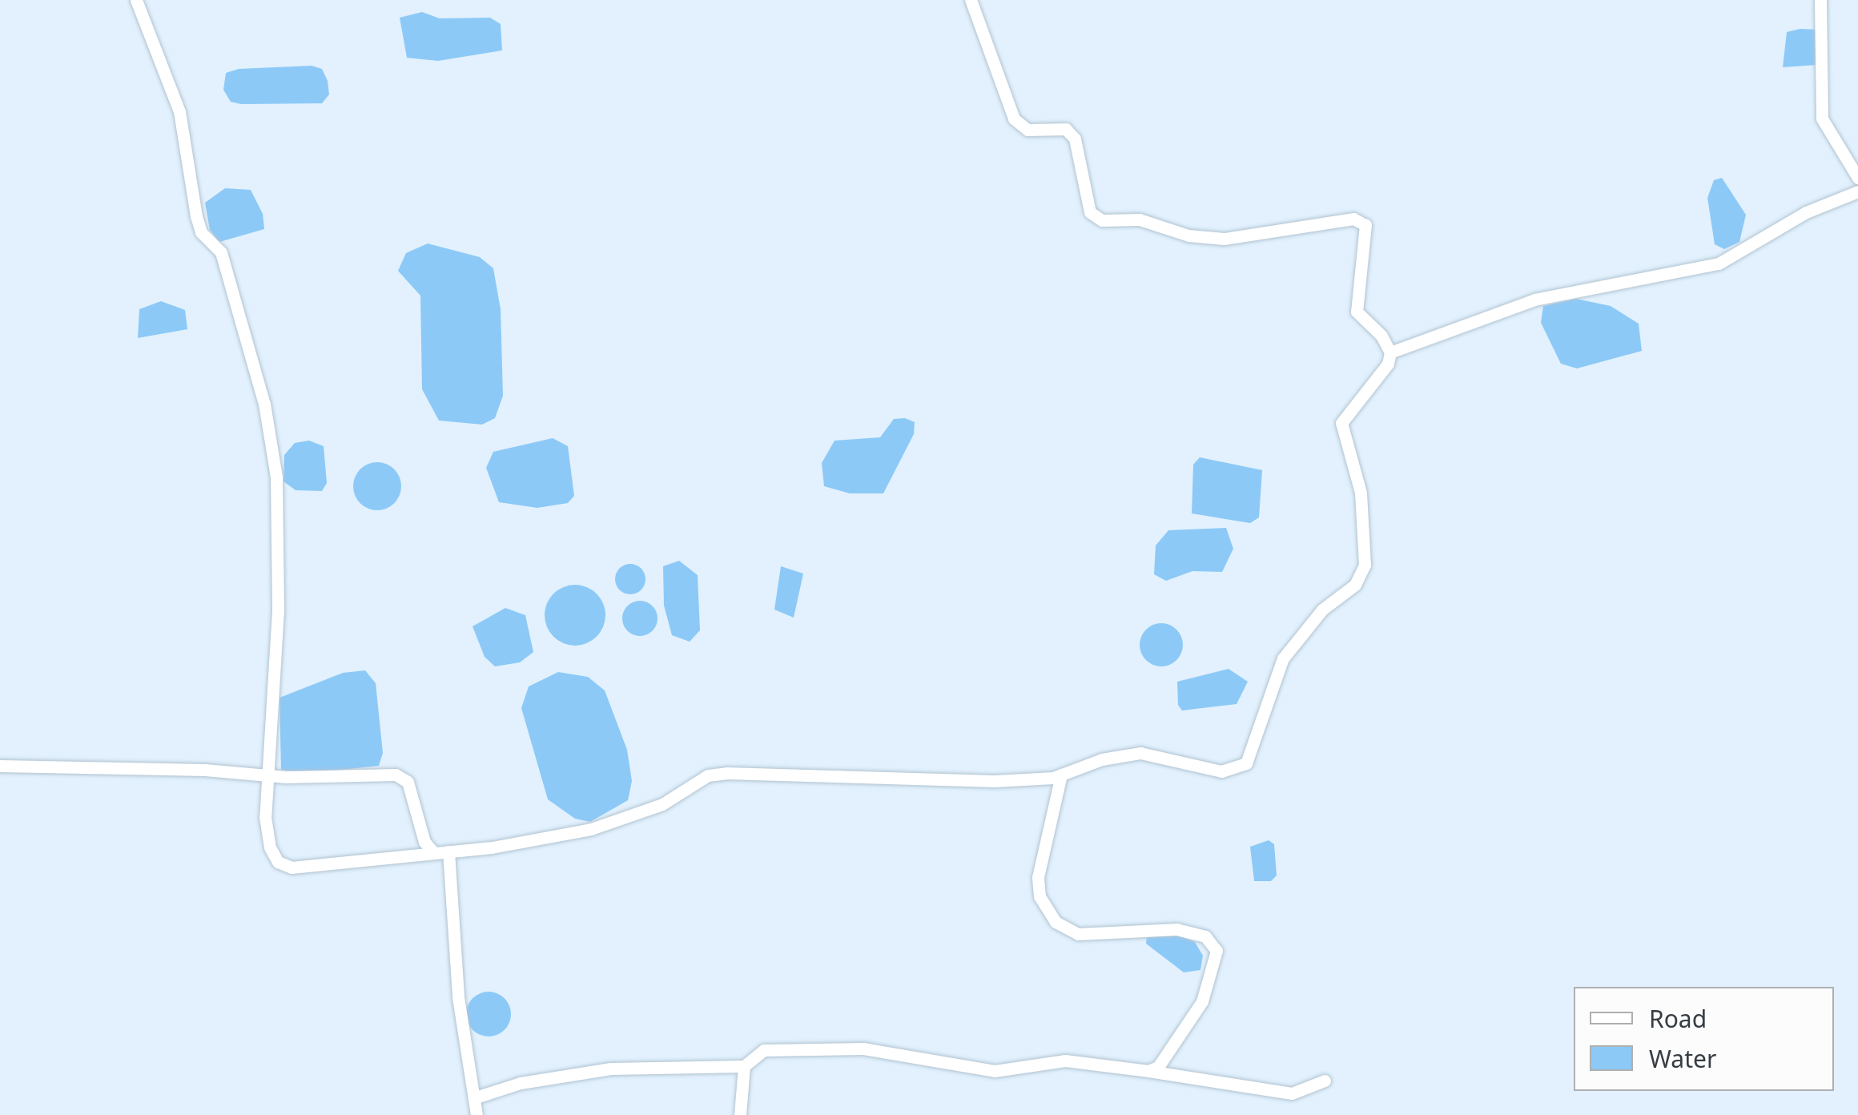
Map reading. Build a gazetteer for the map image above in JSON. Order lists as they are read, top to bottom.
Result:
{
  "legend": ["Road", "Water"]
}
